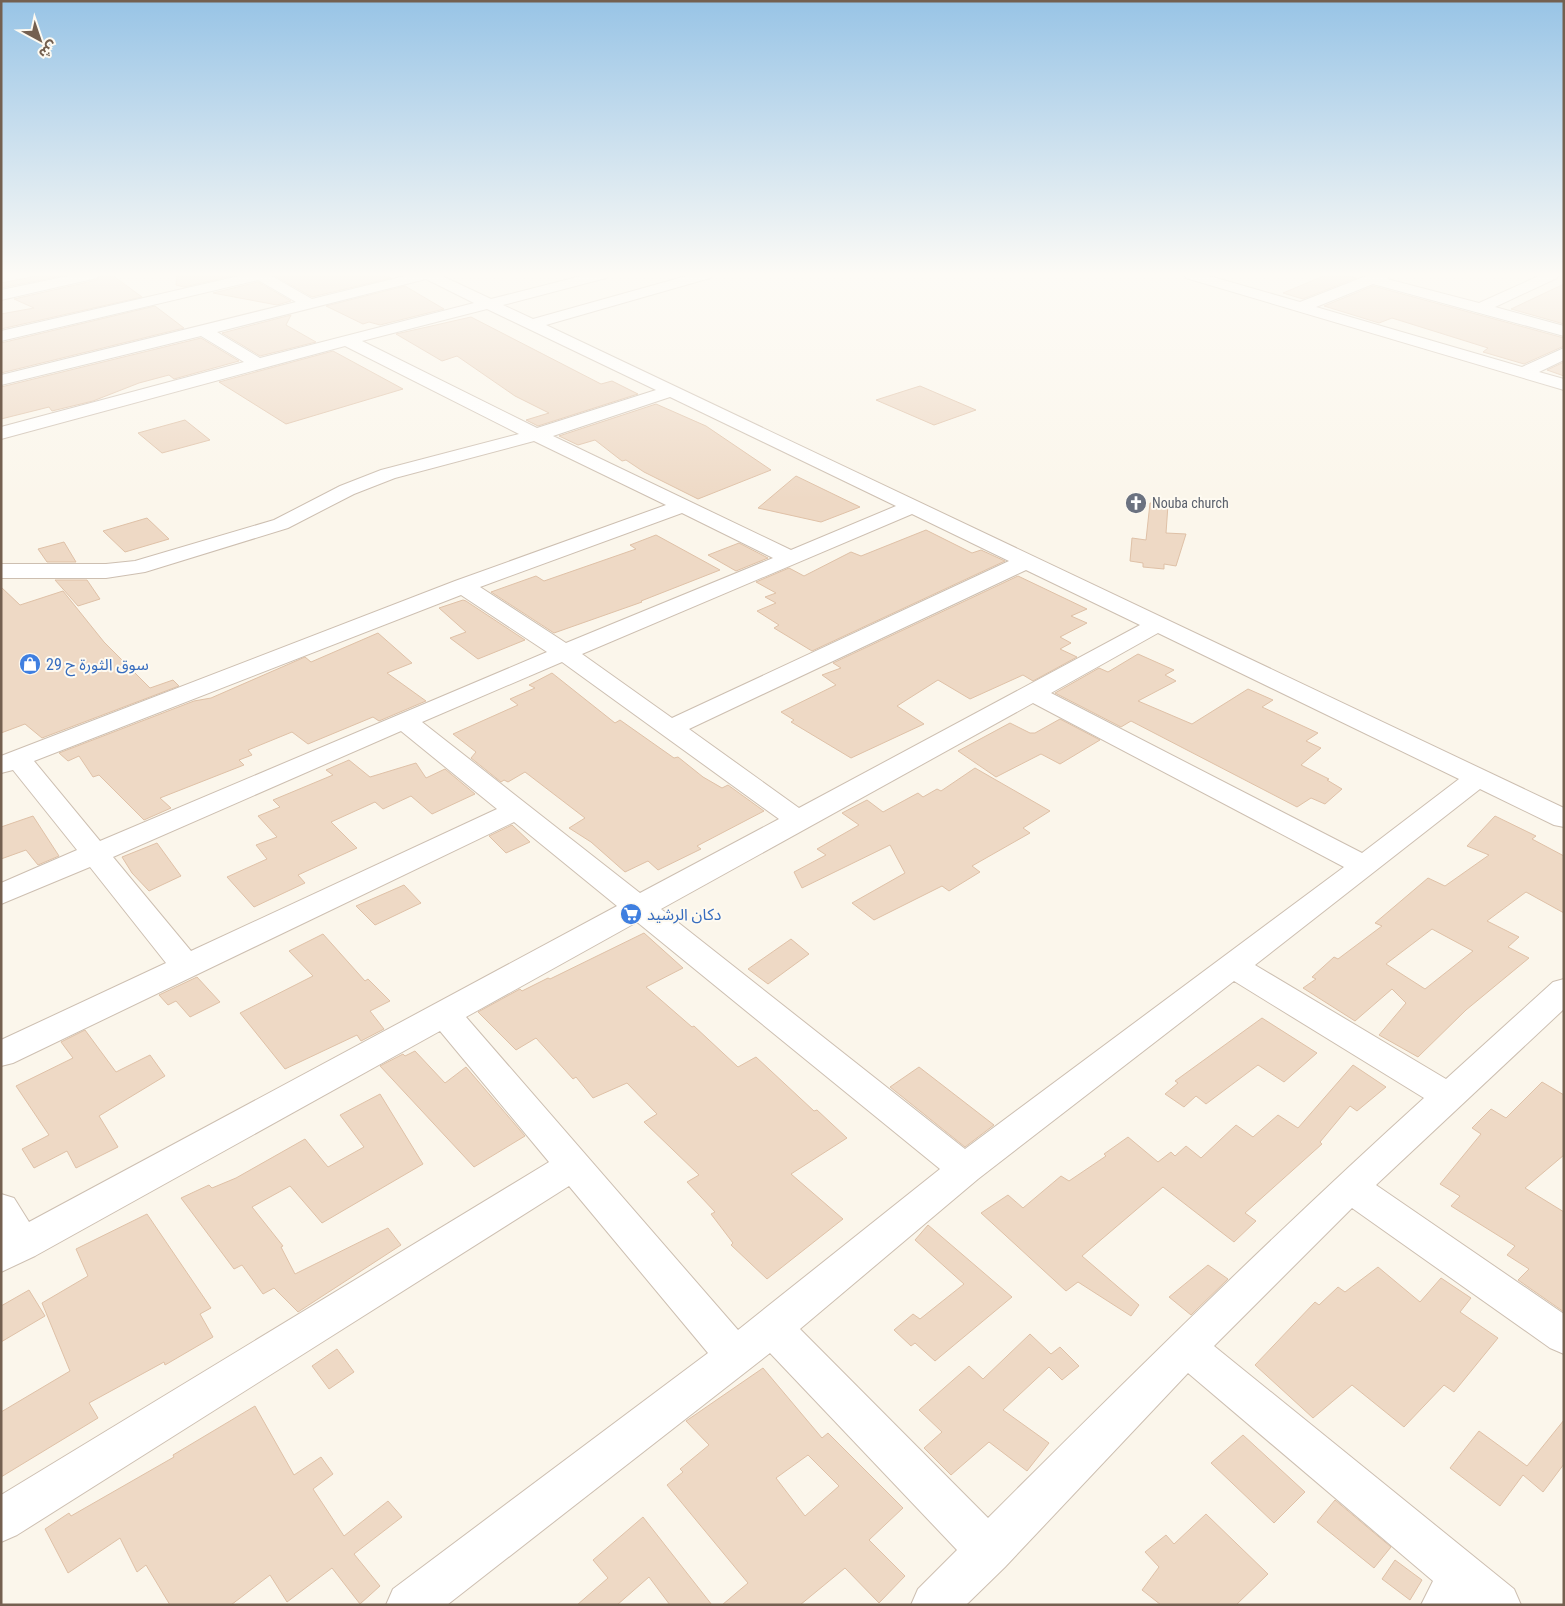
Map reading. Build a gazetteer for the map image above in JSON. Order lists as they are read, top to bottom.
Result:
{
  "places": {
    "church": ["Nouba church"],
    "shop": ["سوق الثورة ح 29"],
    "supermarket": ["دكان الرشيد"]
  },
  "north": "bottom right"
}
